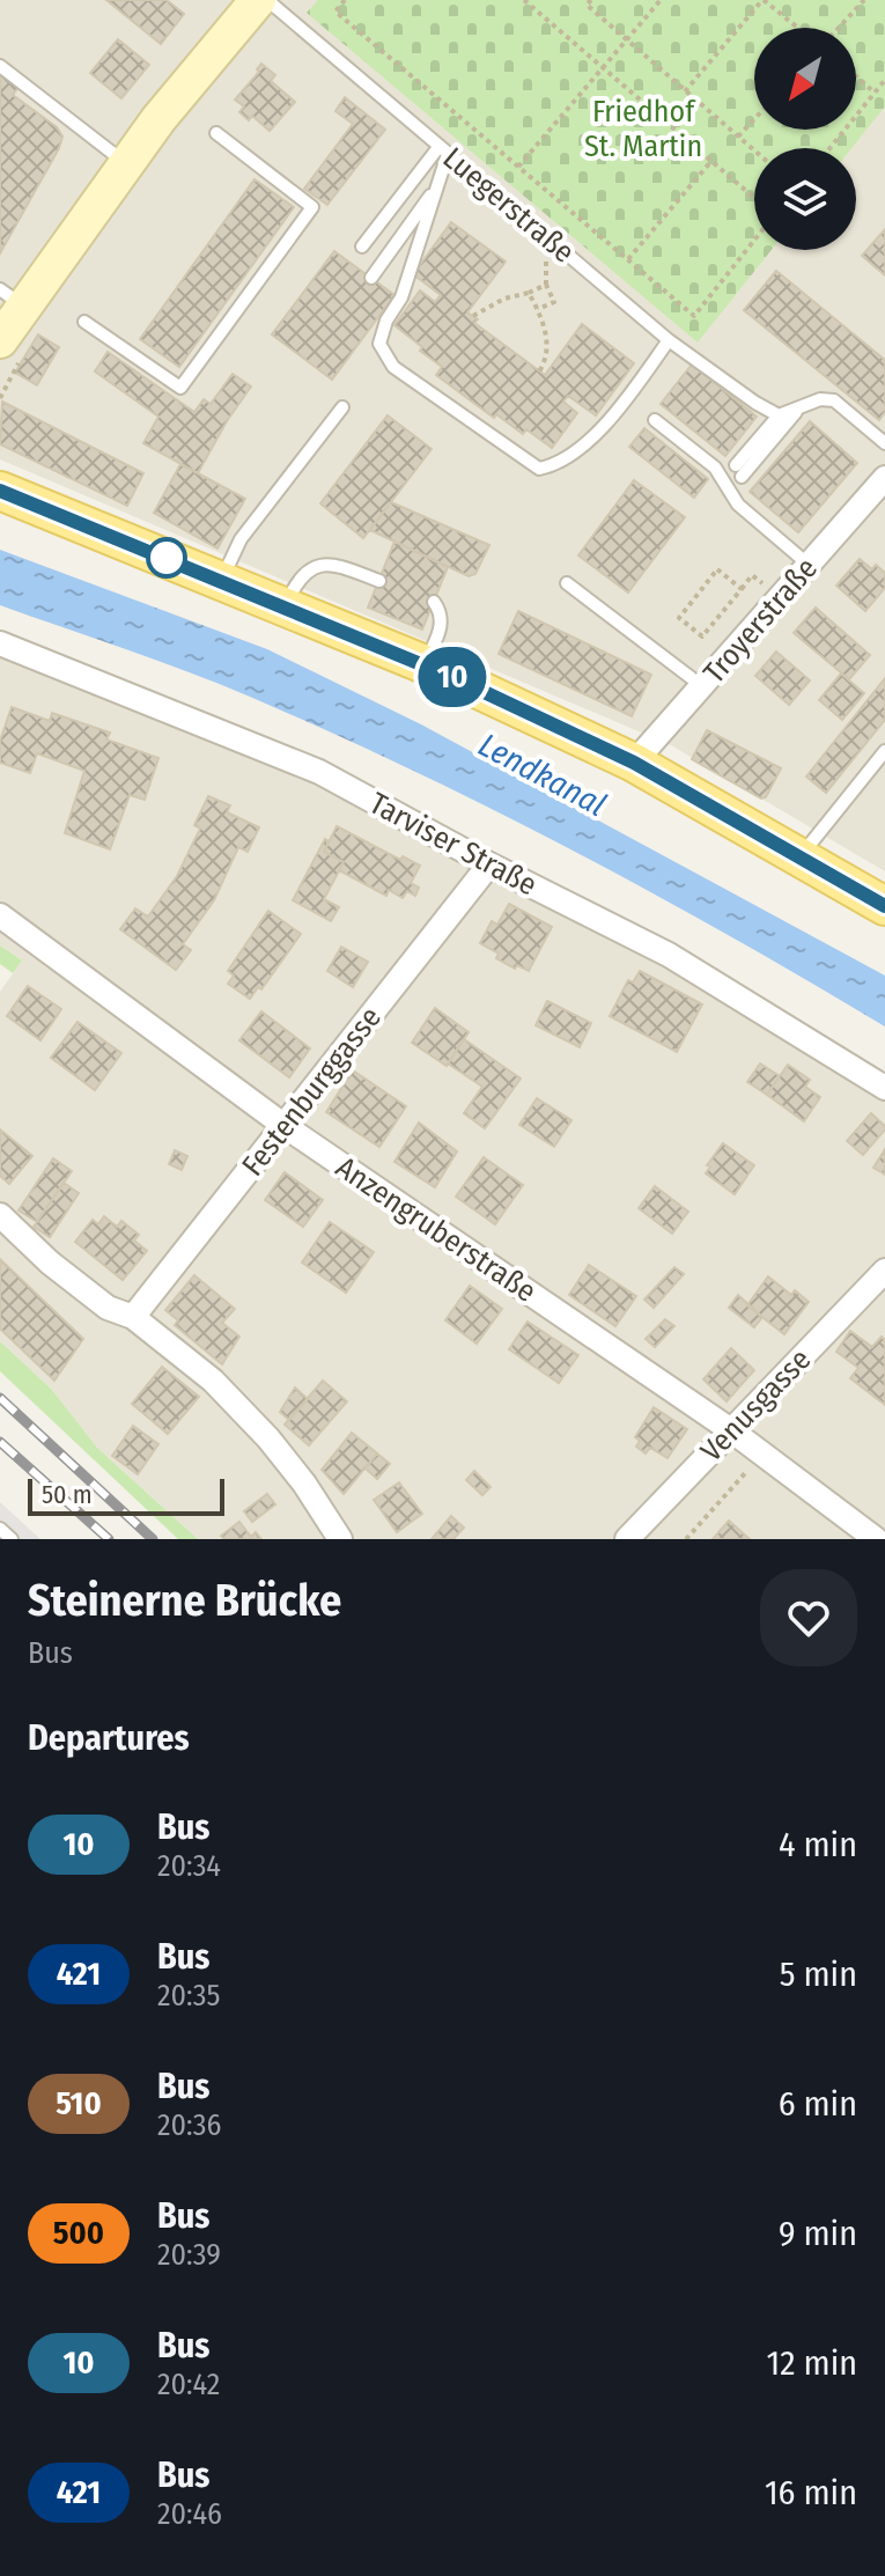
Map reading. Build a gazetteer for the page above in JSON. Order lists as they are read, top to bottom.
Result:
{
  "streets": {
    "street": [
      "Luegerstraße",
      "Troyerstraße",
      "Tarviser Straße",
      "Festenburggasse",
      "Anzengruberstraße",
      "Venusgasse"
    ]
  },
  "crossings": [
    ["Tarviser Straße", "Festenburggasse"],
    ["Festenburggasse", "Anzengruberstraße"],
    ["Anzengruberstraße", "Venusgasse"]
  ],
  "water": ["Lendkanal"],
  "parks": ["Friedhof St. Martin"],
  "lines": ["bus line 10"],
  "scale_bar": "50 m",
  "north": "bottom left",
  "page": {
    "on_map": "10",
    "scale": "50 m",
    "heading": [
      ["Steinerne Brücke", "Bus"],
      "Departures"
    ],
    "list": [
      {
        "mark": "10",
        "name": "Bus",
        "note": "20:34",
        "value": "4 min"
      },
      {
        "mark": "421",
        "name": "Bus",
        "note": "20:35",
        "value": "5 min"
      },
      {
        "mark": "510",
        "name": "Bus",
        "note": "20:36",
        "value": "6 min"
      },
      {
        "mark": "500",
        "name": "Bus",
        "note": "20:39",
        "value": "9 min"
      },
      {
        "mark": "10",
        "name": "Bus",
        "note": "20:42",
        "value": "12 min"
      },
      {
        "mark": "421",
        "name": "Bus",
        "note": "20:46",
        "value": "16 min"
      }
    ]
  }
}
